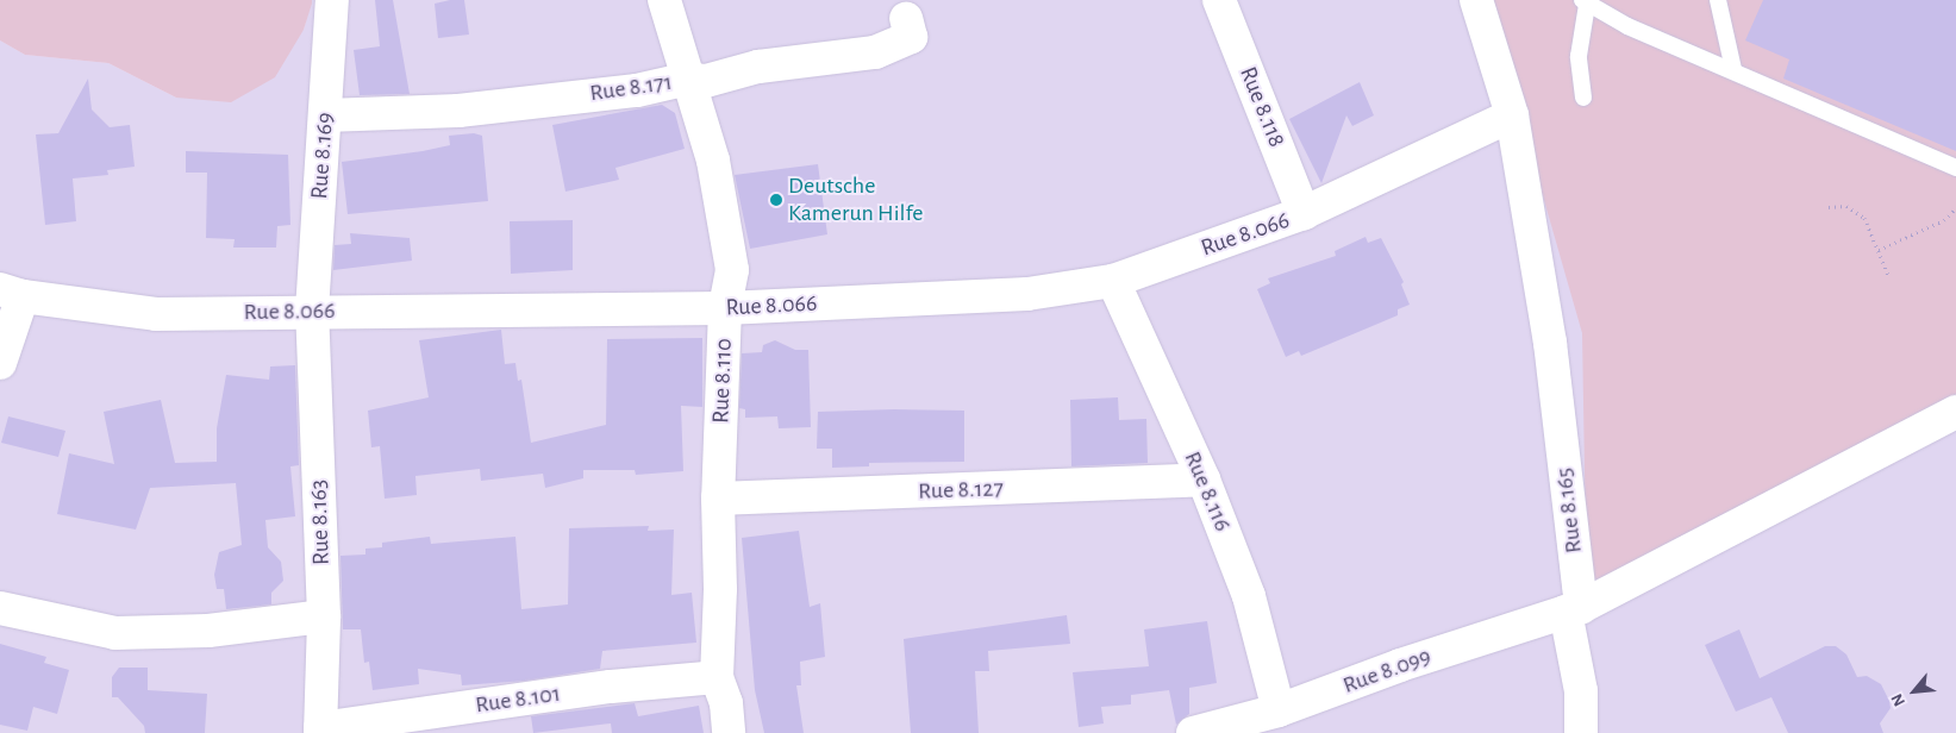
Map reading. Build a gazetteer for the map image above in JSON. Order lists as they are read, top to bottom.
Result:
{
  "streets": {
    "street": [
      "Rue 8.171",
      "Rue 8.118",
      "Rue 8.169",
      "Rue 8.066",
      "Rue 8.110",
      "Rue 8.127",
      "Rue 8.116",
      "Rue 8.165",
      "Rue 8.163",
      "Rue 8.099",
      "Rue 8.101"
    ]
  },
  "crossings": [
    ["Rue 8.171", "Rue 8.169"],
    ["Rue 8.171", "Rue 8.110"],
    ["Rue 8.118", "Rue 8.066"],
    ["Rue 8.169", "Rue 8.066"],
    ["Rue 8.169", "Rue 8.163"],
    ["Rue 8.066", "Rue 8.110"],
    ["Rue 8.066", "Rue 8.116"],
    ["Rue 8.066", "Rue 8.165"],
    ["Rue 8.066", "Rue 8.163"],
    ["Rue 8.110", "Rue 8.127"],
    ["Rue 8.110", "Rue 8.101"],
    ["Rue 8.127", "Rue 8.116"],
    ["Rue 8.116", "Rue 8.099"],
    ["Rue 8.165", "Rue 8.099"],
    ["Rue 8.163", "Rue 8.101"]
  ],
  "places": ["Deutsche Kamerun Hilfe"],
  "north": "bottom left"
}
